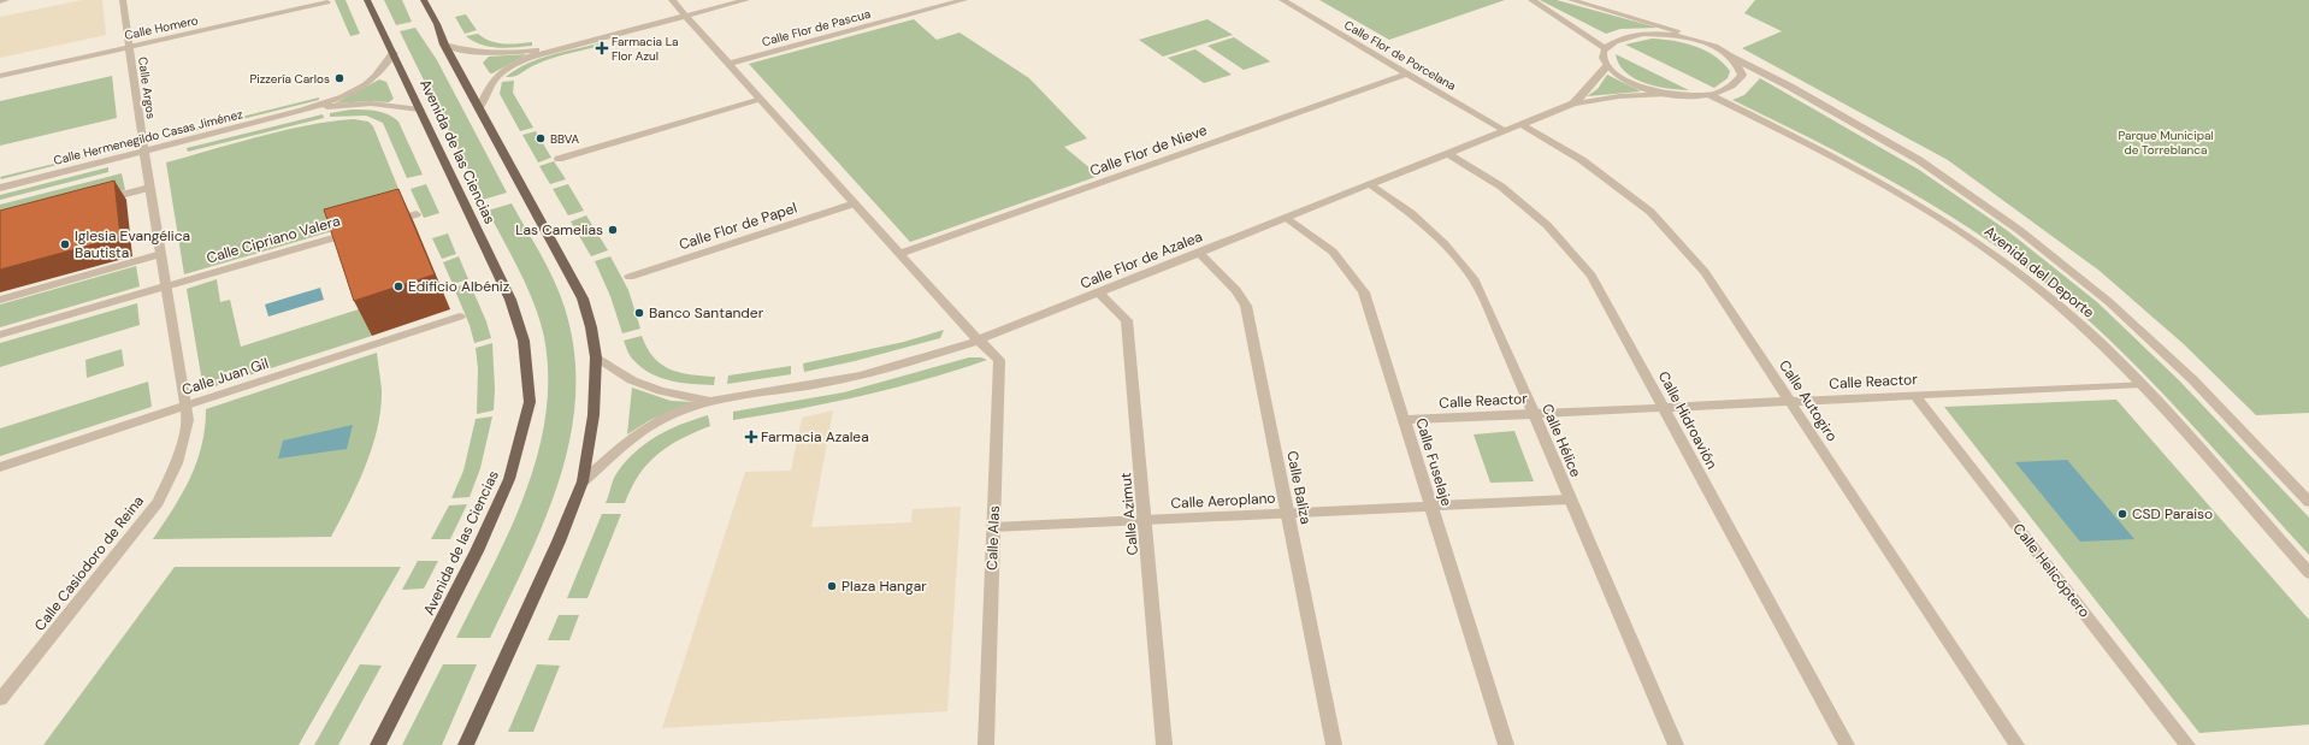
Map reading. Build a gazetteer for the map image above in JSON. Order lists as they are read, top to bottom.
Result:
{
  "streets": {
    "main road": ["Avenida de las Ciencias"],
    "street": [
      "Calle Homero",
      "Calle Flor de Pascua",
      "Calle Flor de Porcelana",
      "Calle Argos",
      "Calle Hermenegildo Casas Jiménez",
      "Calle Flor de Nieve",
      "Calle Flor de Papel",
      "Calle Cipriano Valera",
      "Calle Flor de Azalea",
      "Avenida del Deporte",
      "Calle Juan Gil",
      "Calle Reactor",
      "Calle Autogiro",
      "Calle Hidroavión",
      "Calle Hélice",
      "Calle Fuselaje",
      "Calle Baliza",
      "Calle Aeroplano",
      "Calle Azimut",
      "Calle Alas",
      "Calle Casiodoro de Reina",
      "Calle Helicóptero"
    ]
  },
  "crossings": [
    ["Calle Homero", "Calle Argos"],
    ["Calle Flor de Porcelana", "Calle Flor de Nieve"],
    ["Calle Flor de Porcelana", "Calle Flor de Azalea"],
    ["Calle Argos", "Calle Hermenegildo Casas Jiménez"],
    ["Calle Argos", "Calle Casiodoro de Reina"],
    ["Calle Hermenegildo Casas Jiménez", "Avenida de las Ciencias"],
    ["Calle Hermenegildo Casas Jiménez", "Calle Casiodoro de Reina"],
    ["Calle Cipriano Valera", "Calle Casiodoro de Reina"],
    ["Calle Flor de Azalea", "Calle Autogiro"],
    ["Calle Flor de Azalea", "Calle Hidroavión"],
    ["Calle Flor de Azalea", "Calle Hélice"],
    ["Calle Flor de Azalea", "Calle Fuselaje"],
    ["Calle Flor de Azalea", "Calle Baliza"],
    ["Calle Flor de Azalea", "Calle Azimut"],
    ["Calle Flor de Azalea", "Calle Alas"],
    ["Avenida del Deporte", "Calle Reactor"],
    ["Calle Juan Gil", "Calle Casiodoro de Reina"],
    ["Calle Reactor", "Calle Autogiro"],
    ["Calle Reactor", "Calle Hidroavión"],
    ["Calle Reactor", "Calle Hélice"],
    ["Calle Reactor", "Calle Fuselaje"],
    ["Calle Reactor", "Calle Helicóptero"],
    ["Calle Hélice", "Calle Aeroplano"],
    ["Calle Fuselaje", "Calle Aeroplano"],
    ["Calle Baliza", "Calle Aeroplano"],
    ["Calle Aeroplano", "Calle Azimut"],
    ["Calle Aeroplano", "Calle Alas"]
  ],
  "parks": ["Parque Municipal de Torreblanca"],
  "places": {
    "health": ["Farmacia La Flor Azul", "Farmacia Azalea"],
    "other": [
      "Pizzería Carlos",
      "BBVA",
      "Las Camelias",
      "Iglesia Evangélica Bautista",
      "Edificio Albéniz",
      "Banco Santander",
      "CSD Paraiso",
      "Plaza Hangar"
    ]
  }
}
